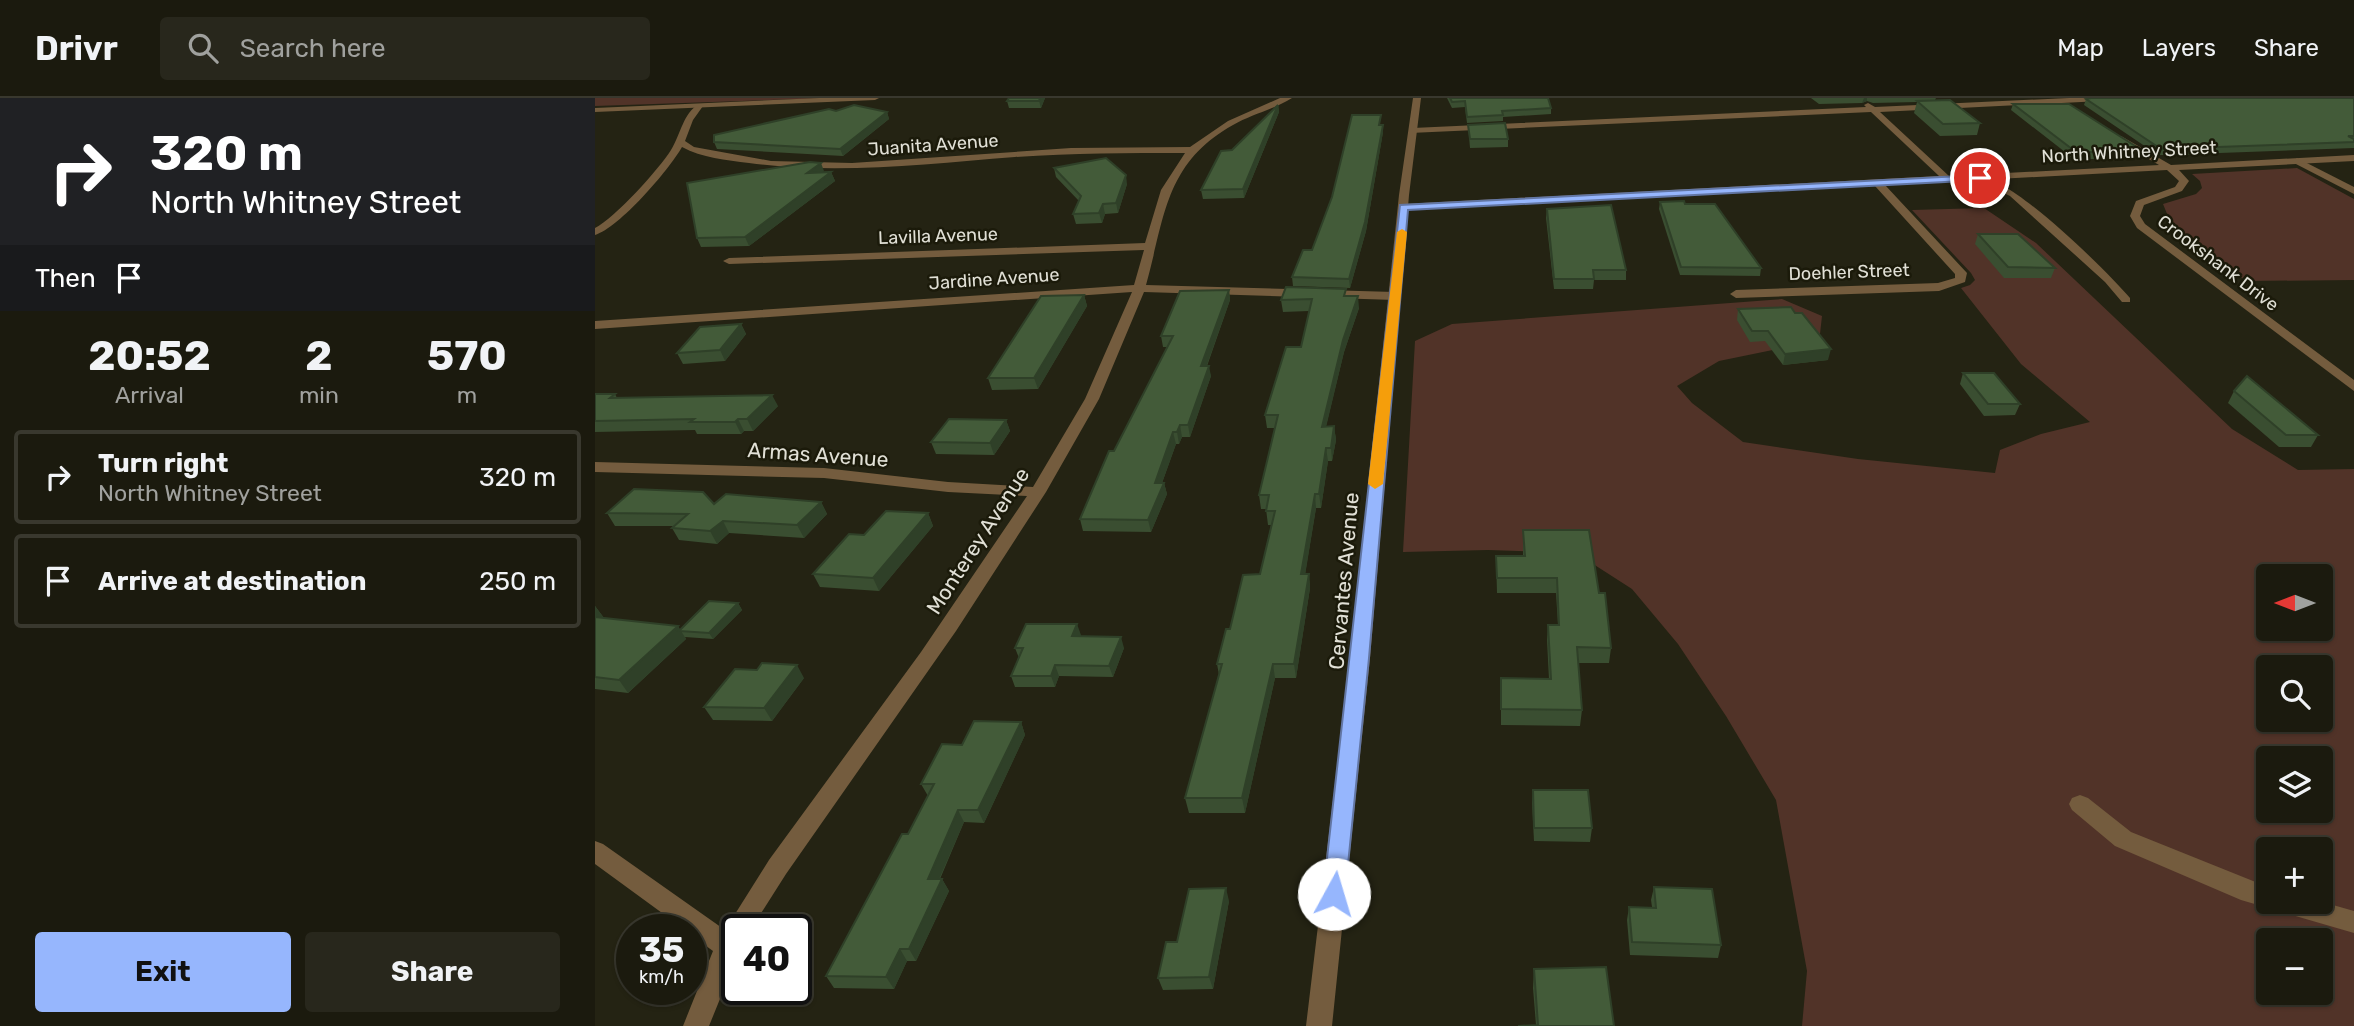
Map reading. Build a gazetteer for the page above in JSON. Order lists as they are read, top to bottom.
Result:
{
  "streets": {
    "street": [
      "Juanita Avenue",
      "North Whitney Street",
      "Lavilla Avenue",
      "Crookshank Drive",
      "Doehler Street",
      "Jardine Avenue",
      "Armas Avenue",
      "Monterey Avenue",
      "Cervantes Avenue"
    ]
  },
  "crossings": [
    ["Juanita Avenue", "Monterey Avenue"],
    ["North Whitney Street", "Crookshank Drive"],
    ["North Whitney Street", "Doehler Street"],
    ["North Whitney Street", "Cervantes Avenue"],
    ["Lavilla Avenue", "Monterey Avenue"],
    ["Jardine Avenue", "Monterey Avenue"],
    ["Jardine Avenue", "Cervantes Avenue"],
    ["Armas Avenue", "Monterey Avenue"]
  ],
  "north": "left",
  "page": {
    "header": "Drivr",
    "search": "Search here",
    "nav": ["Map", "Layers", "Share"],
    "turn": ["320 m", "North Whitney Street"],
    "then": "Then",
    "eta": [
      "20:52",
      "Arrival",
      "2",
      "min",
      "570",
      "m"
    ],
    "list": [
      {
        "name": "Turn right",
        "note": "North Whitney Street",
        "value": "320 m"
      },
      {
        "name": "Arrive at destination",
        "value": "250 m"
      }
    ],
    "map_buttons": ["+", "−"],
    "speed": "35 km/h",
    "limit": "40",
    "buttons": ["Exit", "Share"]
  }
}
